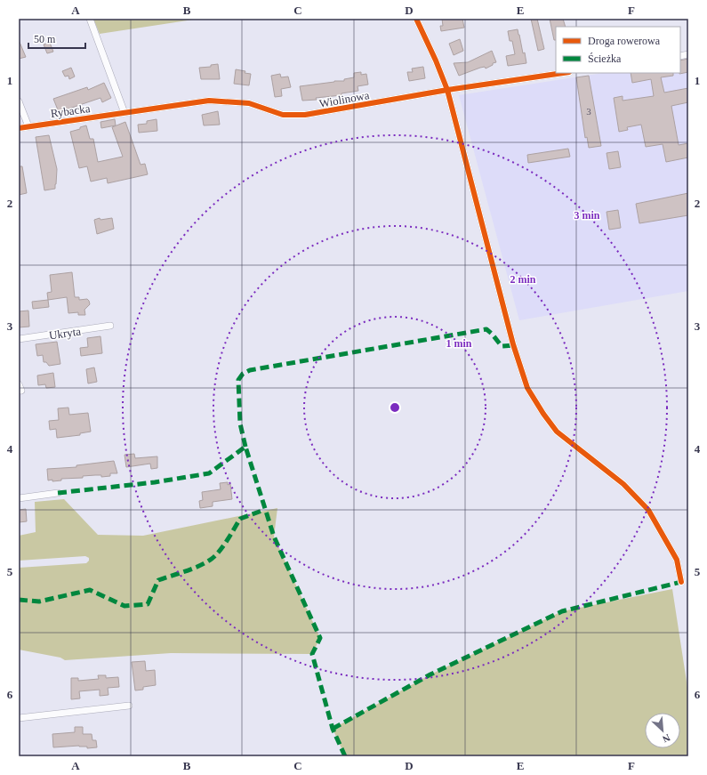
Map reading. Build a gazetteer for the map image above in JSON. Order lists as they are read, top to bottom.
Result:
{
  "streets": {
    "street": ["Wiolinowa", "Rybacka", "Ukryta"]
  },
  "crossings": [
    ["Wiolinowa", "Rybacka"]
  ],
  "house_numbers": ["3"],
  "legend": ["Droga rowerowa", "Ścieżka"],
  "scale_bar": "50 m",
  "north": "bottom right",
  "grid": {
    "columns": [
      "A",
      "B",
      "C",
      "D",
      "E",
      "F"
    ],
    "rows": [
      "1",
      "2",
      "3",
      "4",
      "5",
      "6"
    ]
  },
  "rings": ["3 min", "2 min", "1 min"]
}
